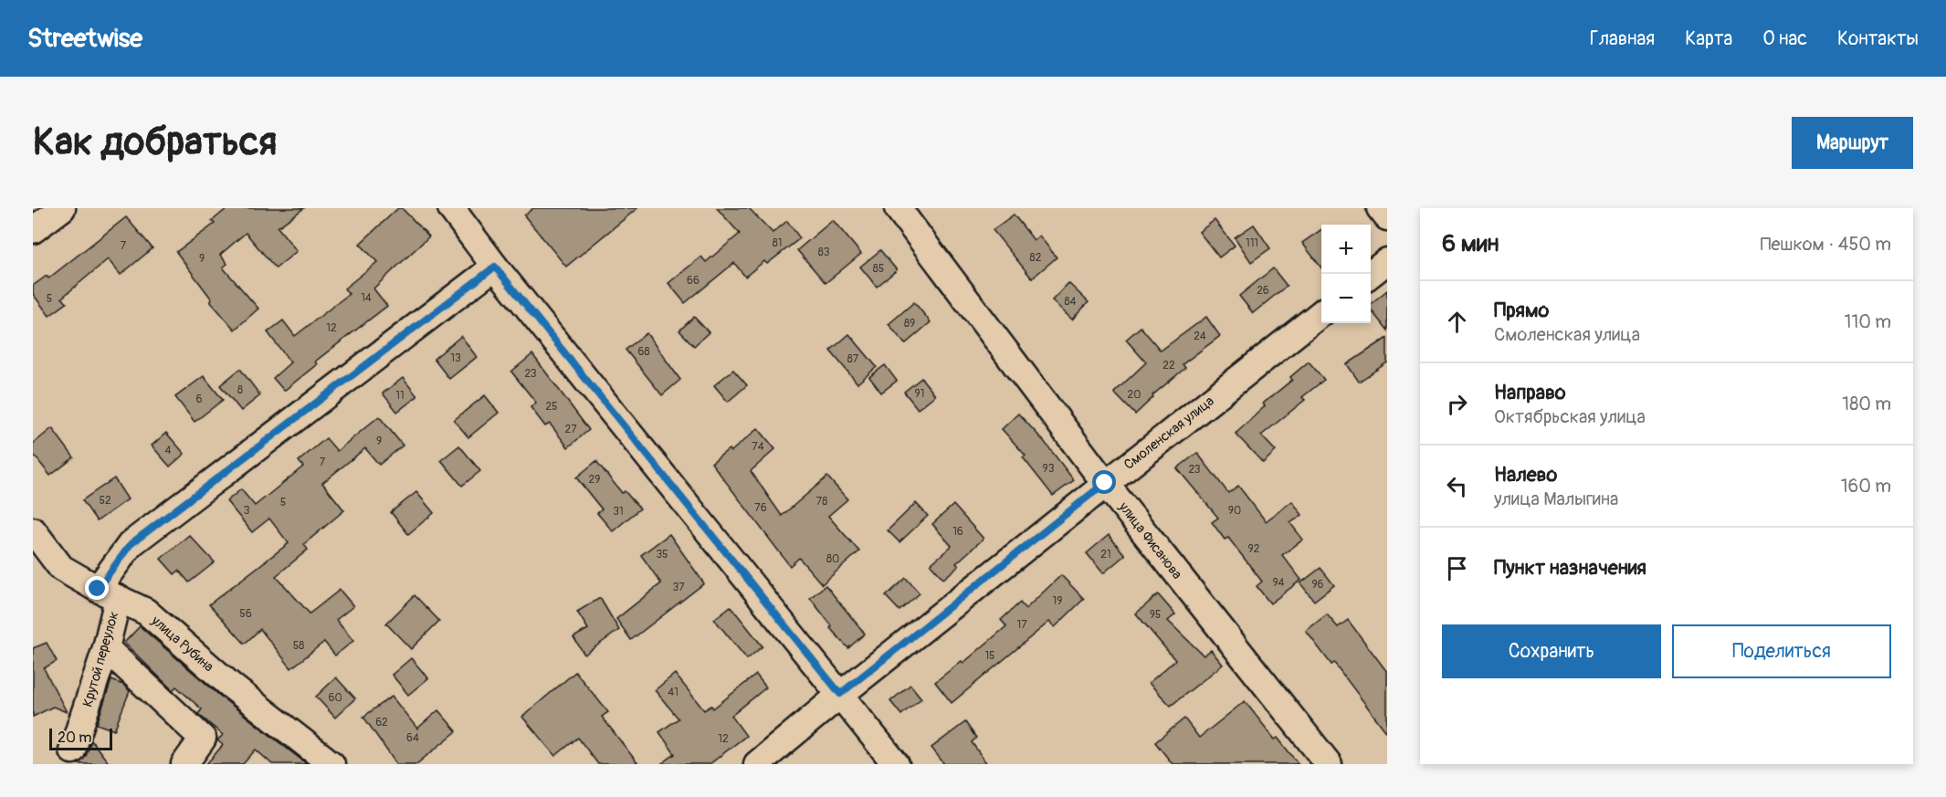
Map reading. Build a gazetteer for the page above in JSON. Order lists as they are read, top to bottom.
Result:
{
  "streets": {
    "street": [
      "Смоленская улица",
      "улица Фисанова",
      "улица Рубина",
      "Крутой переулок"
    ]
  },
  "crossings": [
    ["Смоленская улица", "улица Фисанова"],
    ["улица Рубина", "Крутой переулок"]
  ],
  "house_numbers": [
    "81",
    "111",
    "7",
    "83",
    "82",
    "9",
    "85",
    "66",
    "26",
    "14",
    "5",
    "84",
    "89",
    "12",
    "24",
    "68",
    "13",
    "87",
    "22",
    "23",
    "8",
    "91",
    "20",
    "11",
    "6",
    "25",
    "27",
    "9",
    "74",
    "4",
    "7",
    "93",
    "23",
    "29",
    "52",
    "78",
    "5",
    "76",
    "3",
    "90",
    "31",
    "16",
    "92",
    "35",
    "21",
    "80",
    "94",
    "96",
    "37",
    "19",
    "56",
    "95",
    "17",
    "58",
    "15",
    "41",
    "60",
    "62",
    "64",
    "12"
  ],
  "scale_bar": "20 m",
  "page": {
    "header": "Streetwise",
    "nav": [
      "Главная",
      "Карта",
      "О нас",
      "Контакты"
    ],
    "buttons": [
      "Маршрут",
      ["Сохранить", "Поделиться"]
    ],
    "title": "Как добраться",
    "heading": ["6 мин", "Пешком · 450 m"],
    "map_buttons": ["+", "−"],
    "list": [
      ["Прямо", "Смоленская улица", "110 m"],
      ["Направо", "Октябрьская улица", "180 m"],
      ["Налево", "улица Малыгина", "160 m"],
      "Пункт назначения"
    ],
    "scale": "20 m"
  }
}
